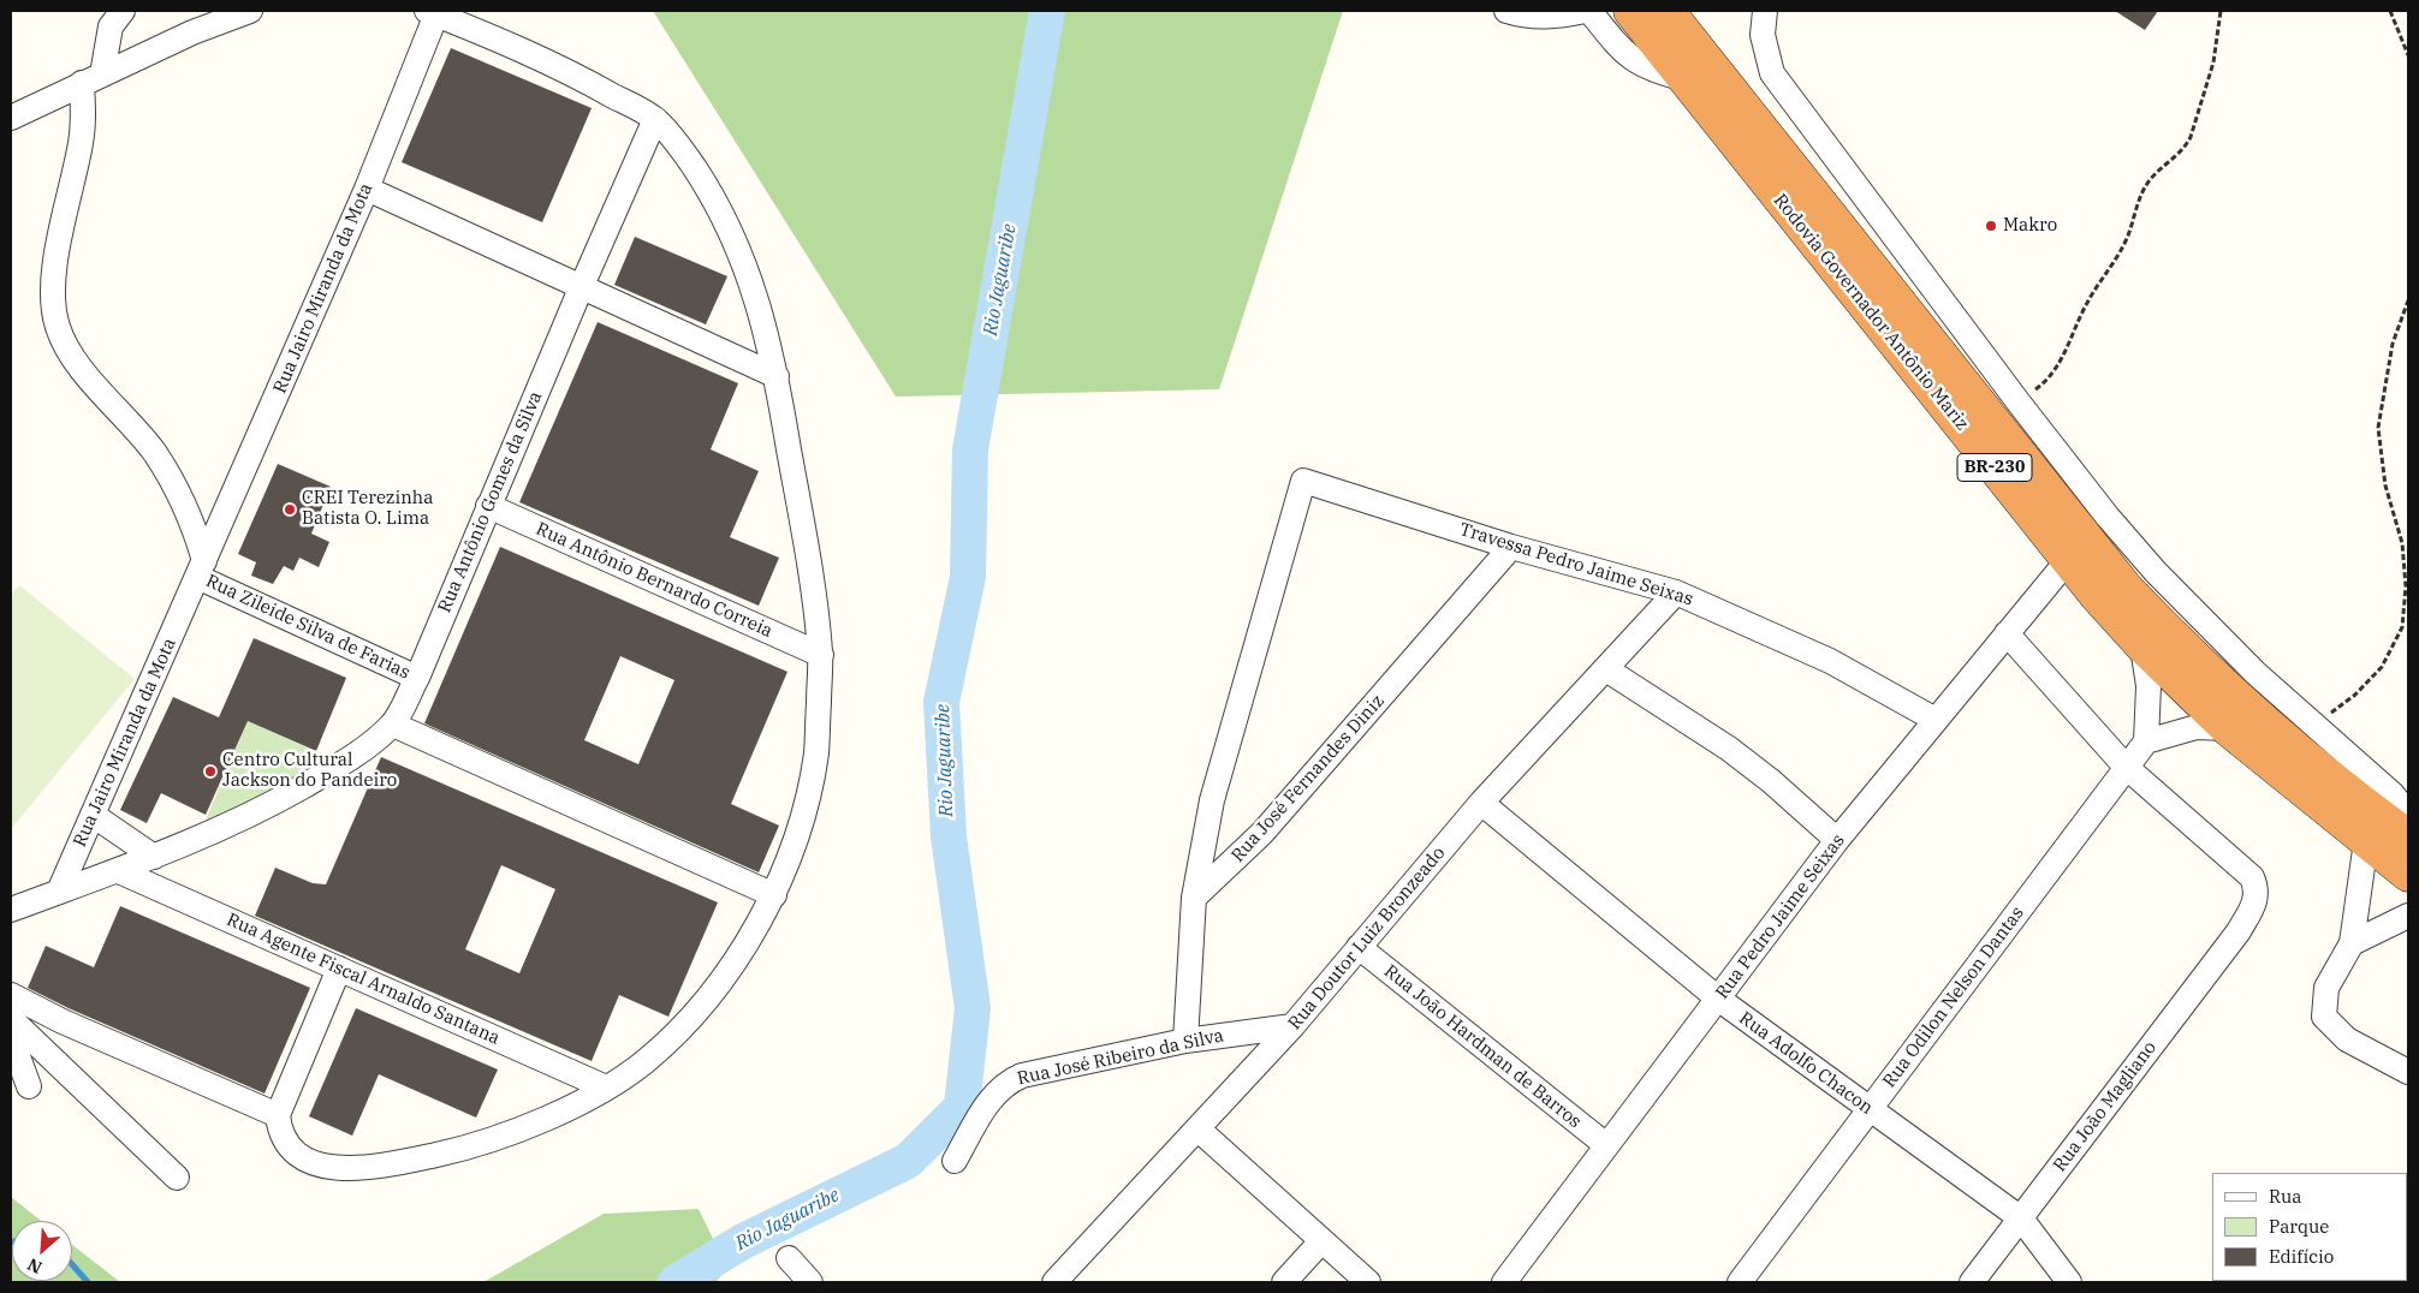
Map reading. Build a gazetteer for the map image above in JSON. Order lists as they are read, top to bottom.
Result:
{
  "streets": {
    "highway": ["Rodovia Governador Antônio Mariz", "BR-230"],
    "street": [
      "Rua Jairo Miranda da Mota",
      "Rua Antônio Gomes da Silva",
      "Travessa Pedro Jaime Seixas",
      "Rua Antônio Bernardo Correia",
      "Rua Zileide Silva de Farias",
      "Rua José Fernandes Diniz",
      "Rua Pedro Jaime Seixas",
      "Rua Doutor Luiz Bronzeado",
      "Rua Agente Fiscal Arnaldo Santana",
      "Rua Odilon Nelson Dantas",
      "Rua João Hardman de Barros",
      "Rua José Ribeiro da Silva",
      "Rua Adolfo Chacon",
      "Rua João Magliano"
    ]
  },
  "crossings": [
    ["Rua Jairo Miranda da Mota", "Rua Antônio Gomes da Silva"],
    ["Rua Jairo Miranda da Mota", "Rua Zileide Silva de Farias"],
    ["Rodovia Governador Antônio Mariz", "Rua Pedro Jaime Seixas"],
    ["Rua Antônio Gomes da Silva", "Rua Antônio Bernardo Correia"],
    ["Rua Antônio Gomes da Silva", "Rua Zileide Silva de Farias"],
    ["Rua Antônio Gomes da Silva", "Rua Agente Fiscal Arnaldo Santana"],
    ["Travessa Pedro Jaime Seixas", "Rua José Fernandes Diniz"],
    ["Travessa Pedro Jaime Seixas", "Rua Pedro Jaime Seixas"],
    ["Travessa Pedro Jaime Seixas", "Rua Doutor Luiz Bronzeado"],
    ["Rua Pedro Jaime Seixas", "Rua João Hardman de Barros"],
    ["Rua Pedro Jaime Seixas", "Rua Adolfo Chacon"],
    ["Rua Pedro Jaime Seixas", "Rua João Magliano"],
    ["Rua Doutor Luiz Bronzeado", "Rua João Hardman de Barros"],
    ["Rua Doutor Luiz Bronzeado", "Rua José Ribeiro da Silva"],
    ["Rua Doutor Luiz Bronzeado", "Rua Adolfo Chacon"],
    ["Rua Odilon Nelson Dantas", "Rua Adolfo Chacon"],
    ["Rua Odilon Nelson Dantas", "Rua João Magliano"],
    ["Rua Adolfo Chacon", "Rua João Magliano"]
  ],
  "water": ["Rio Jaguaribe"],
  "places": ["Makro", "CREI Terezinha Batista O. Lima", "Centro Cultural Jackson do Pandeiro"],
  "legend": ["Rua", "Parque", "Edifício"],
  "north": "bottom left"
}
